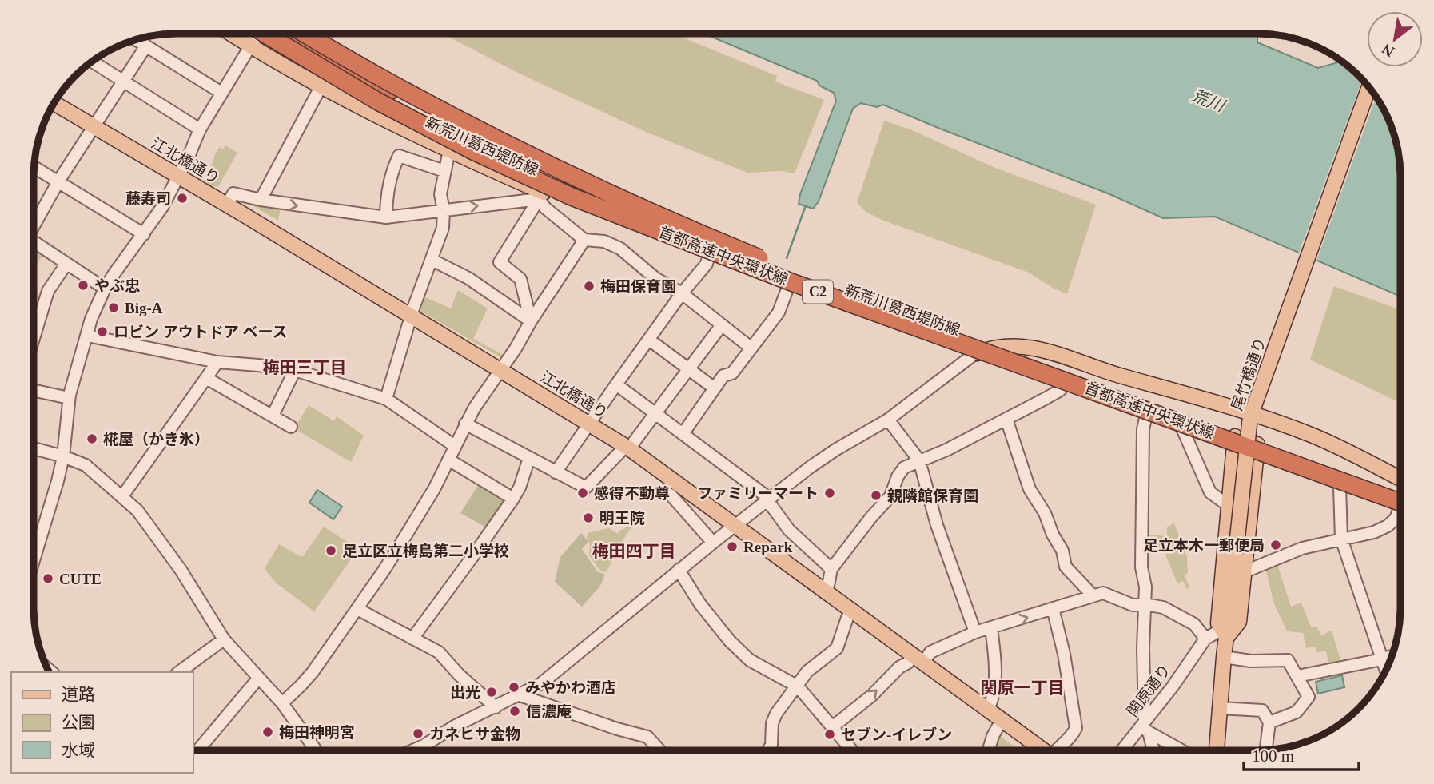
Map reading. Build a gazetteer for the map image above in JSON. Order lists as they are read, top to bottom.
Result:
{
  "streets": {
    "highway": ["首都高速中央環状線", "C2"],
    "main road": ["新荒川葛西堤防線", "江北橋通り", "尾竹橋通り"],
    "street": ["関原通り"]
  },
  "districts": ["梅田三丁目", "梅田四丁目", "関原一丁目"],
  "water": ["荒川"],
  "places": [
    "藤寿司",
    "やぶ忠",
    "梅田保育園",
    "Big-A",
    "ロビン アウトドア ベース",
    "椛屋（かき氷）",
    "感得不動尊",
    "ファミリーマート",
    "親隣館保育園",
    "明王院",
    "足立本木一郵便局",
    "Repark",
    "足立区立梅島第二小学校",
    "CUTE",
    "みやかわ酒店",
    "出光",
    "信濃庵",
    "梅田神明宮",
    "カネヒサ金物",
    "セブン-イレブン"
  ],
  "legend": ["道路", "公園", "水域"],
  "scale_bar": "100 m",
  "north": "bottom left"
}
